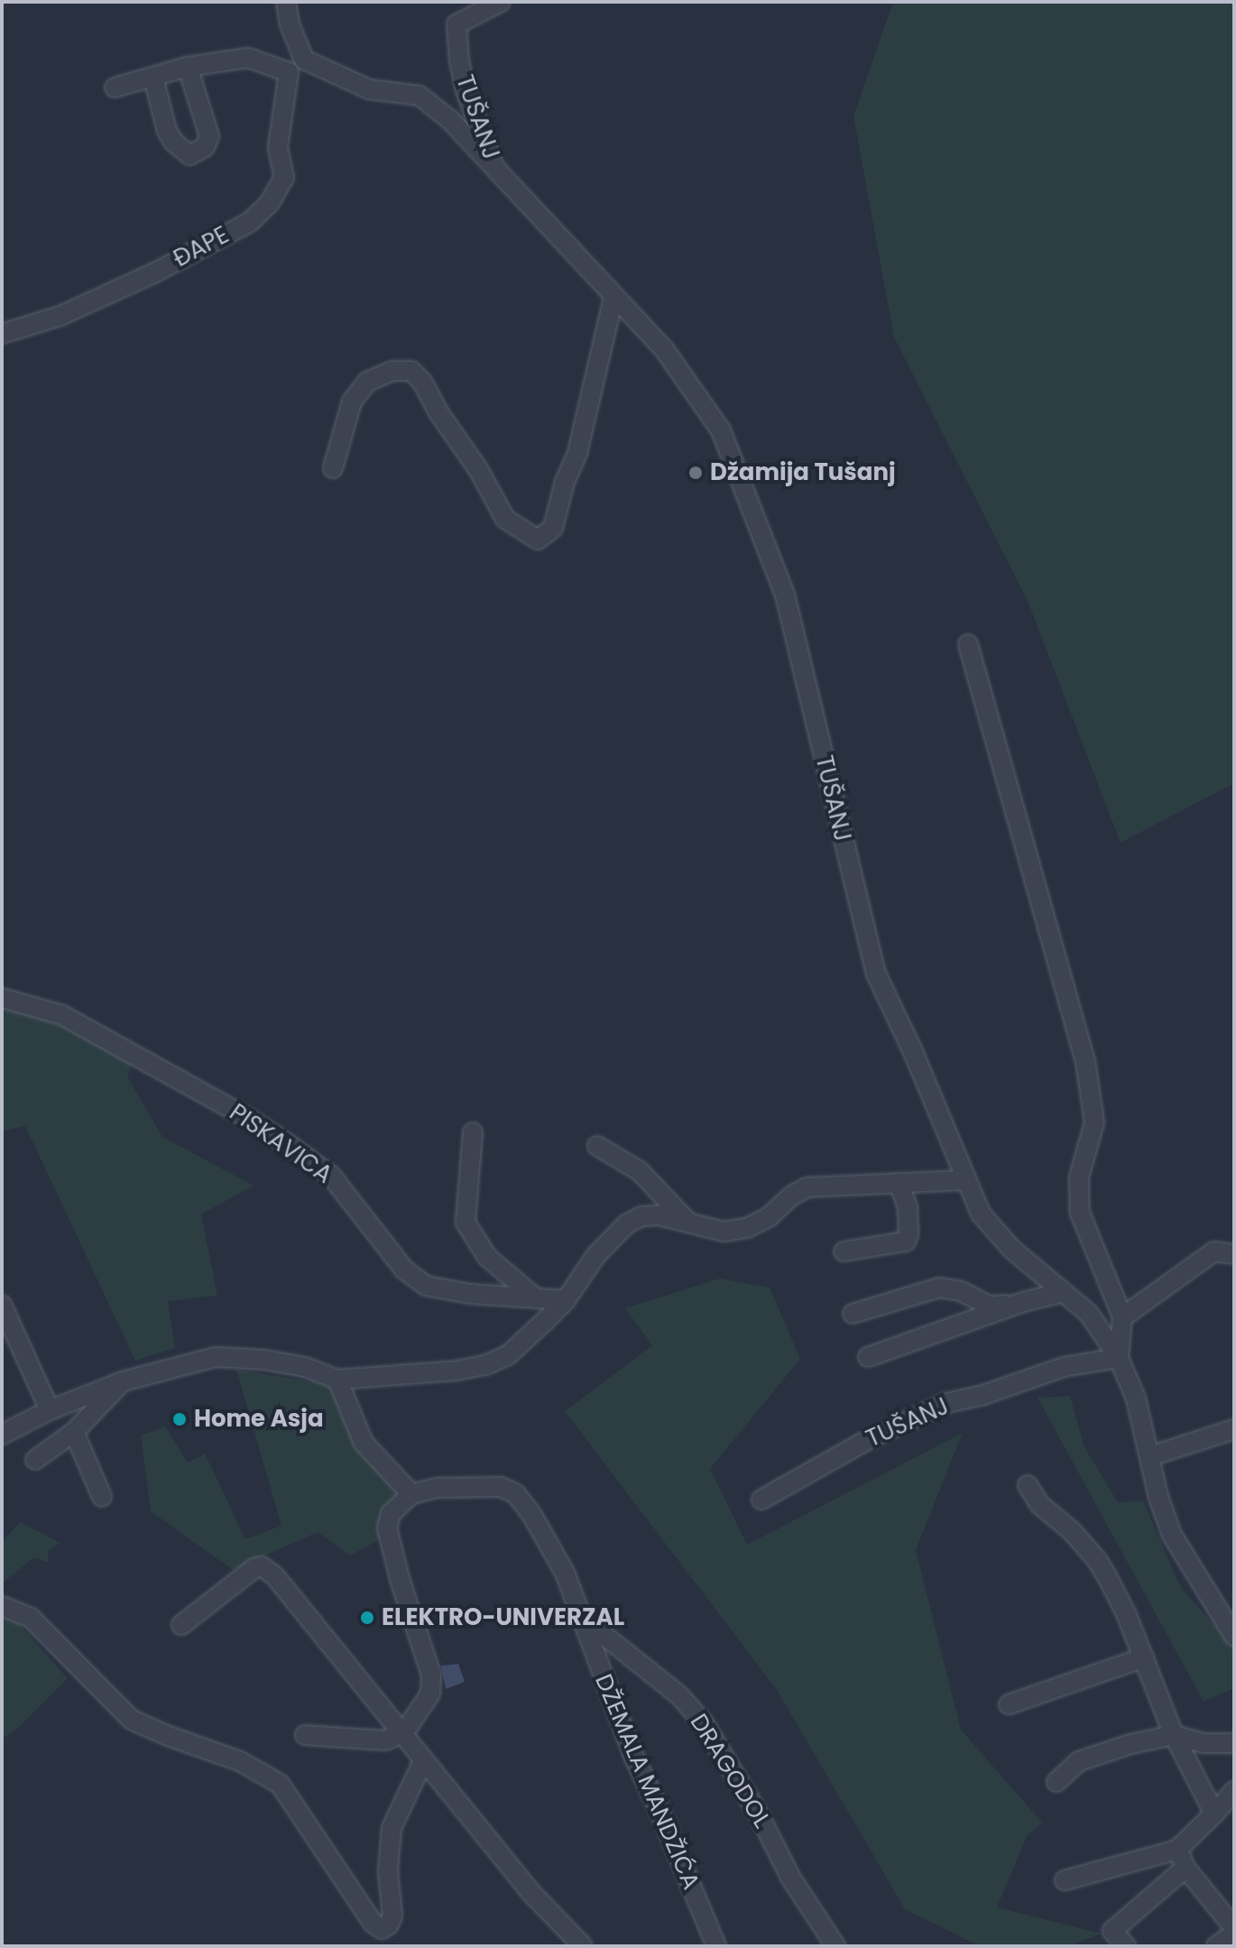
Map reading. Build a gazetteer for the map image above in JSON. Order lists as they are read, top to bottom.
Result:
{
  "streets": {
    "street": [
      "TUŠANJ",
      "ĐAPE",
      "PISKAVICA",
      "DRAGODOL",
      "DŽEMALA MANDŽIĆA"
    ]
  },
  "crossings": [
    ["DRAGODOL", "DŽEMALA MANDŽIĆA"]
  ],
  "places": ["Džamija Tušanj", "Home Asja", "ELEKTRO-UNIVERZAL"]
}
